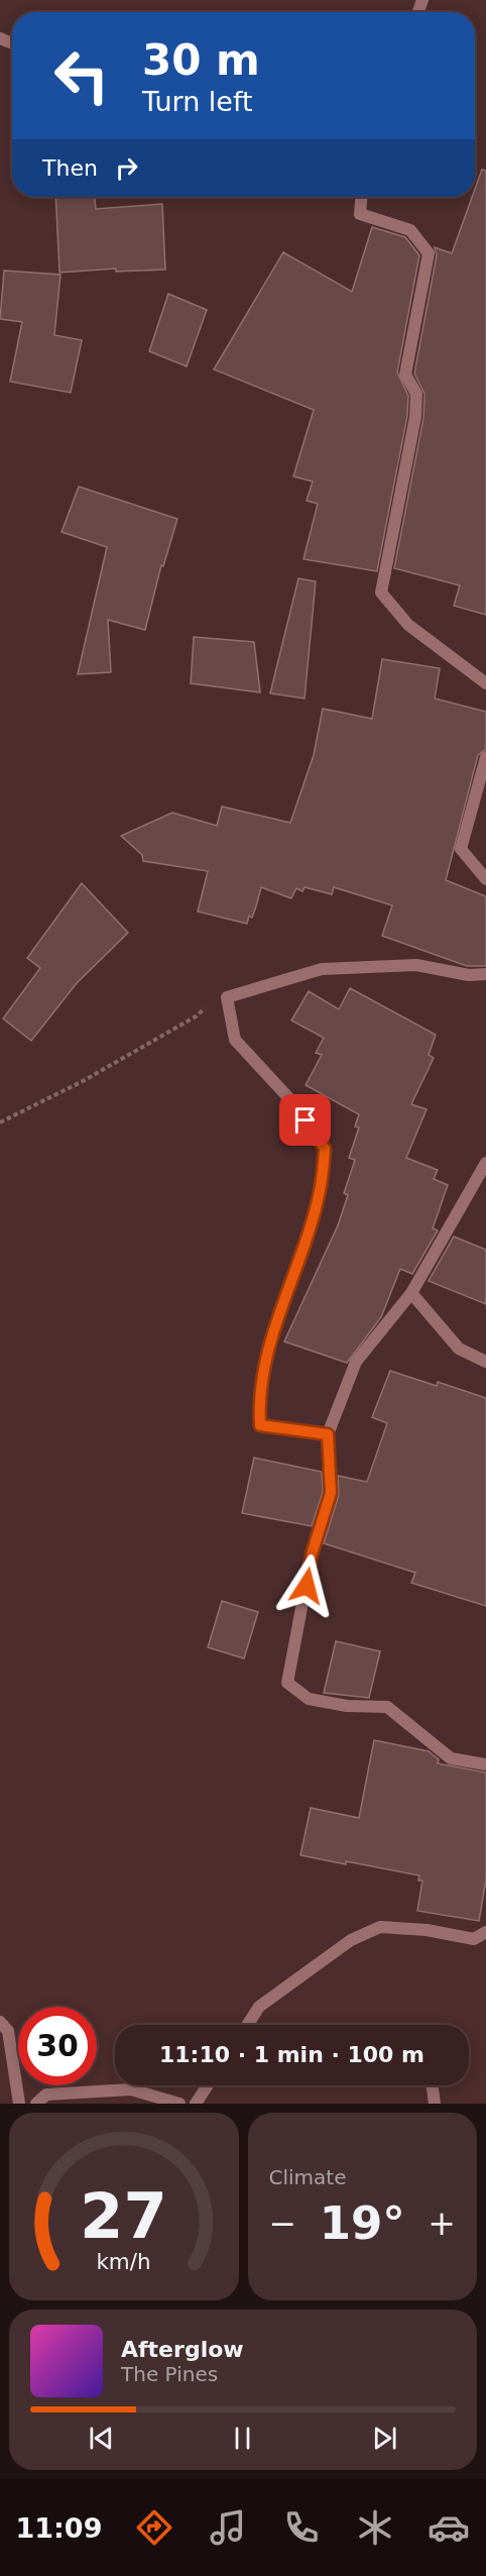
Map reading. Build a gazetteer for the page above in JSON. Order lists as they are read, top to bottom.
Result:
{
  "page": {
    "turn": ["30 m", "Turn left"],
    "then": "Then",
    "limit": "30",
    "trip": "11:10 · 1 min · 100 m",
    "tile": "Climate",
    "heat": ["−", "19°", "+"],
    "song": ["Afterglow", "The Pines"],
    "tabs": "11:09",
    "gauge": ["27", "km/h"]
  }
}
